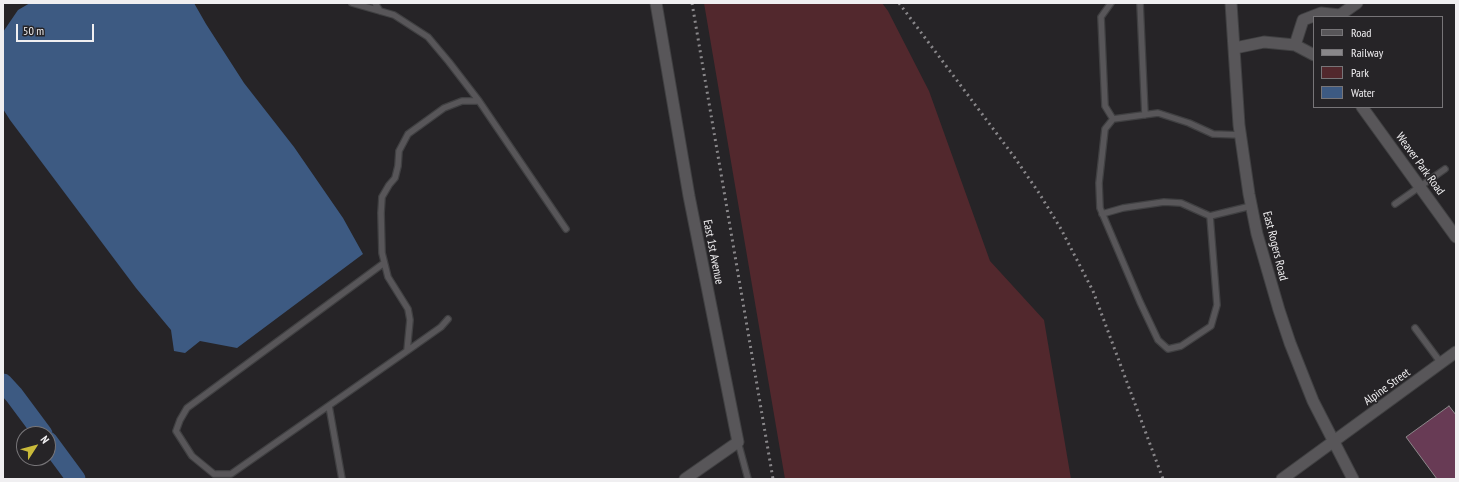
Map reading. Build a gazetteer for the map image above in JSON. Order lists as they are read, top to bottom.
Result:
{
  "streets": {
    "street": [
      "Weaver Park Road",
      "East Rogers Road",
      "East 1st Avenue",
      "Alpine Street"
    ]
  },
  "crossings": [
    ["East Rogers Road", "Alpine Street"]
  ],
  "legend": [
    "Road",
    "Railway",
    "Park",
    "Water"
  ],
  "scale_bar": "50 m",
  "north": "top right"
}
